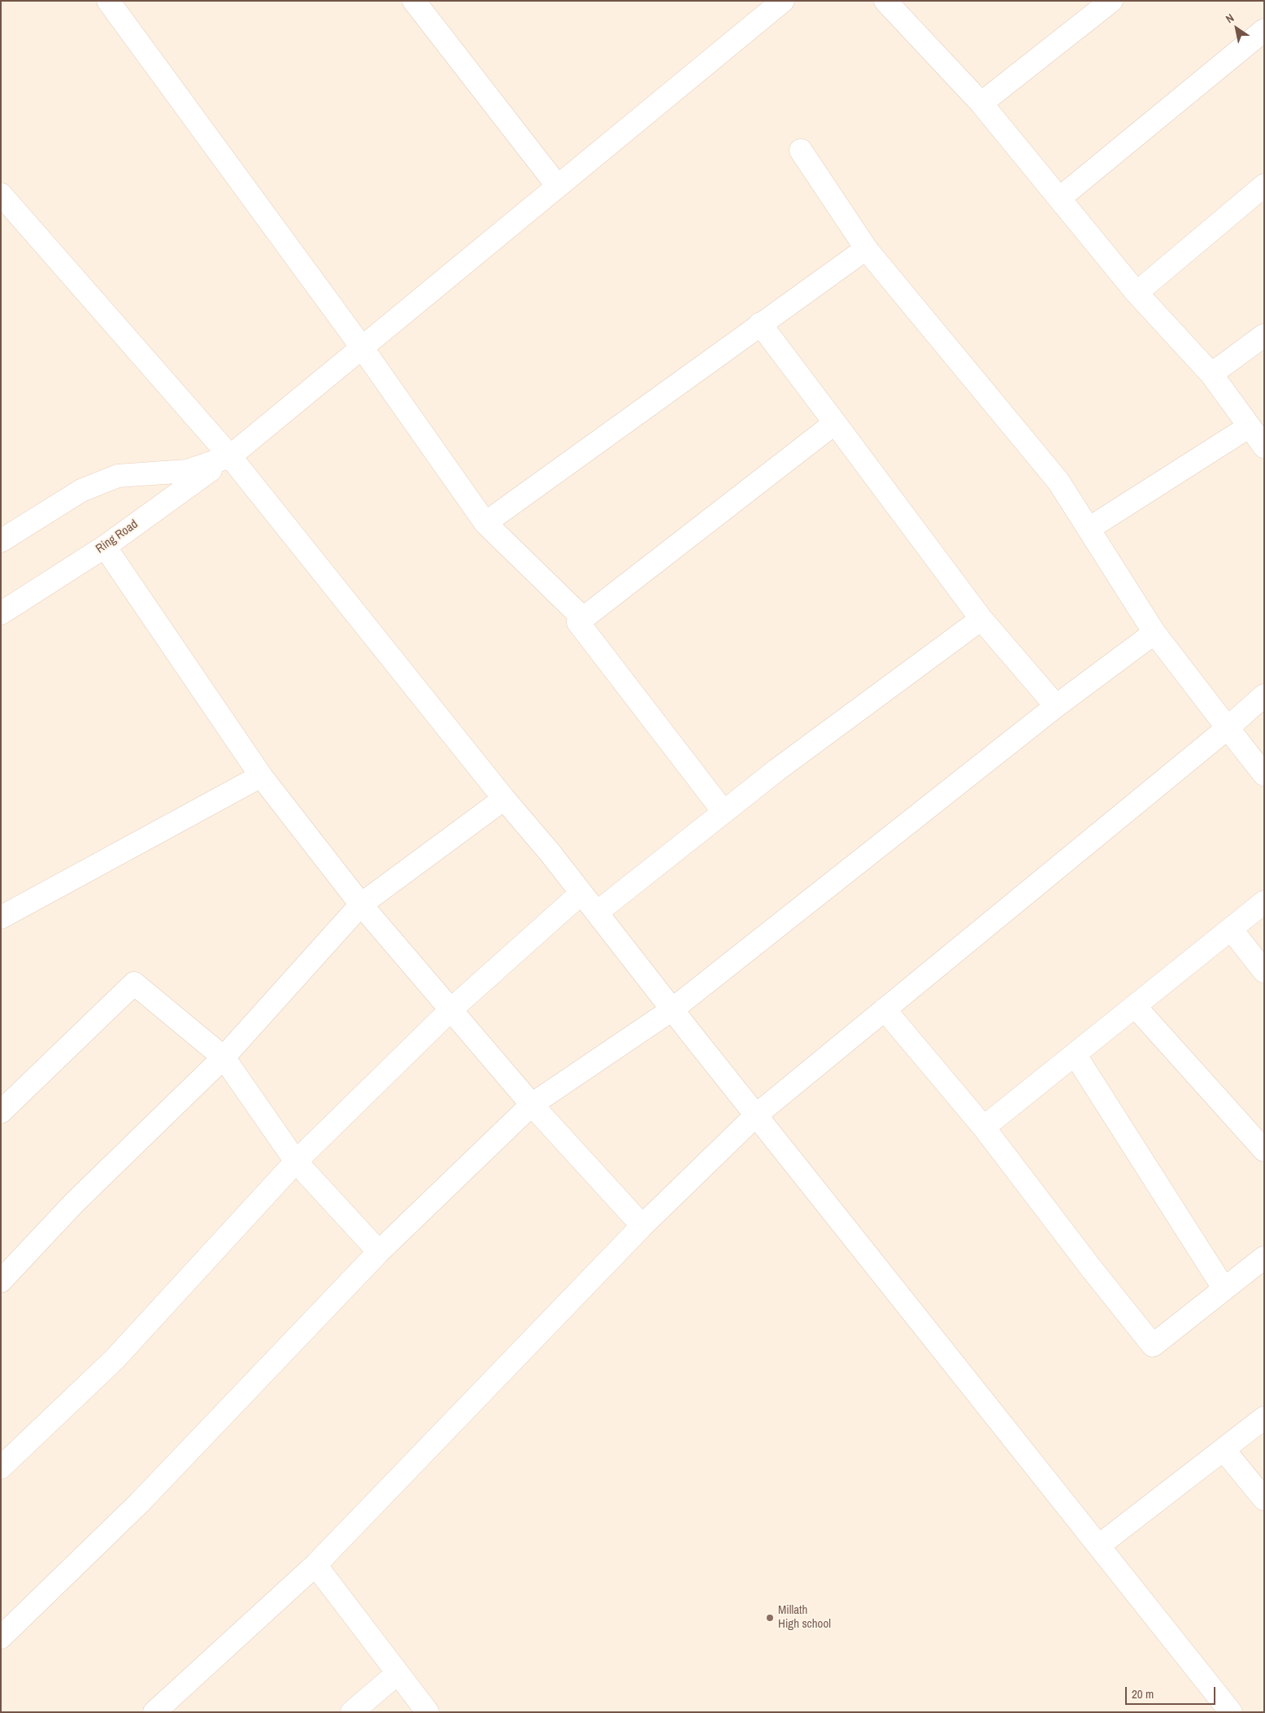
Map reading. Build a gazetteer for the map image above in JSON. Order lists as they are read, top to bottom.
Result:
{
  "streets": {
    "street": ["Ring Road"]
  },
  "places": ["Millath High school"],
  "scale_bar": "20 m",
  "north": "top left"
}
